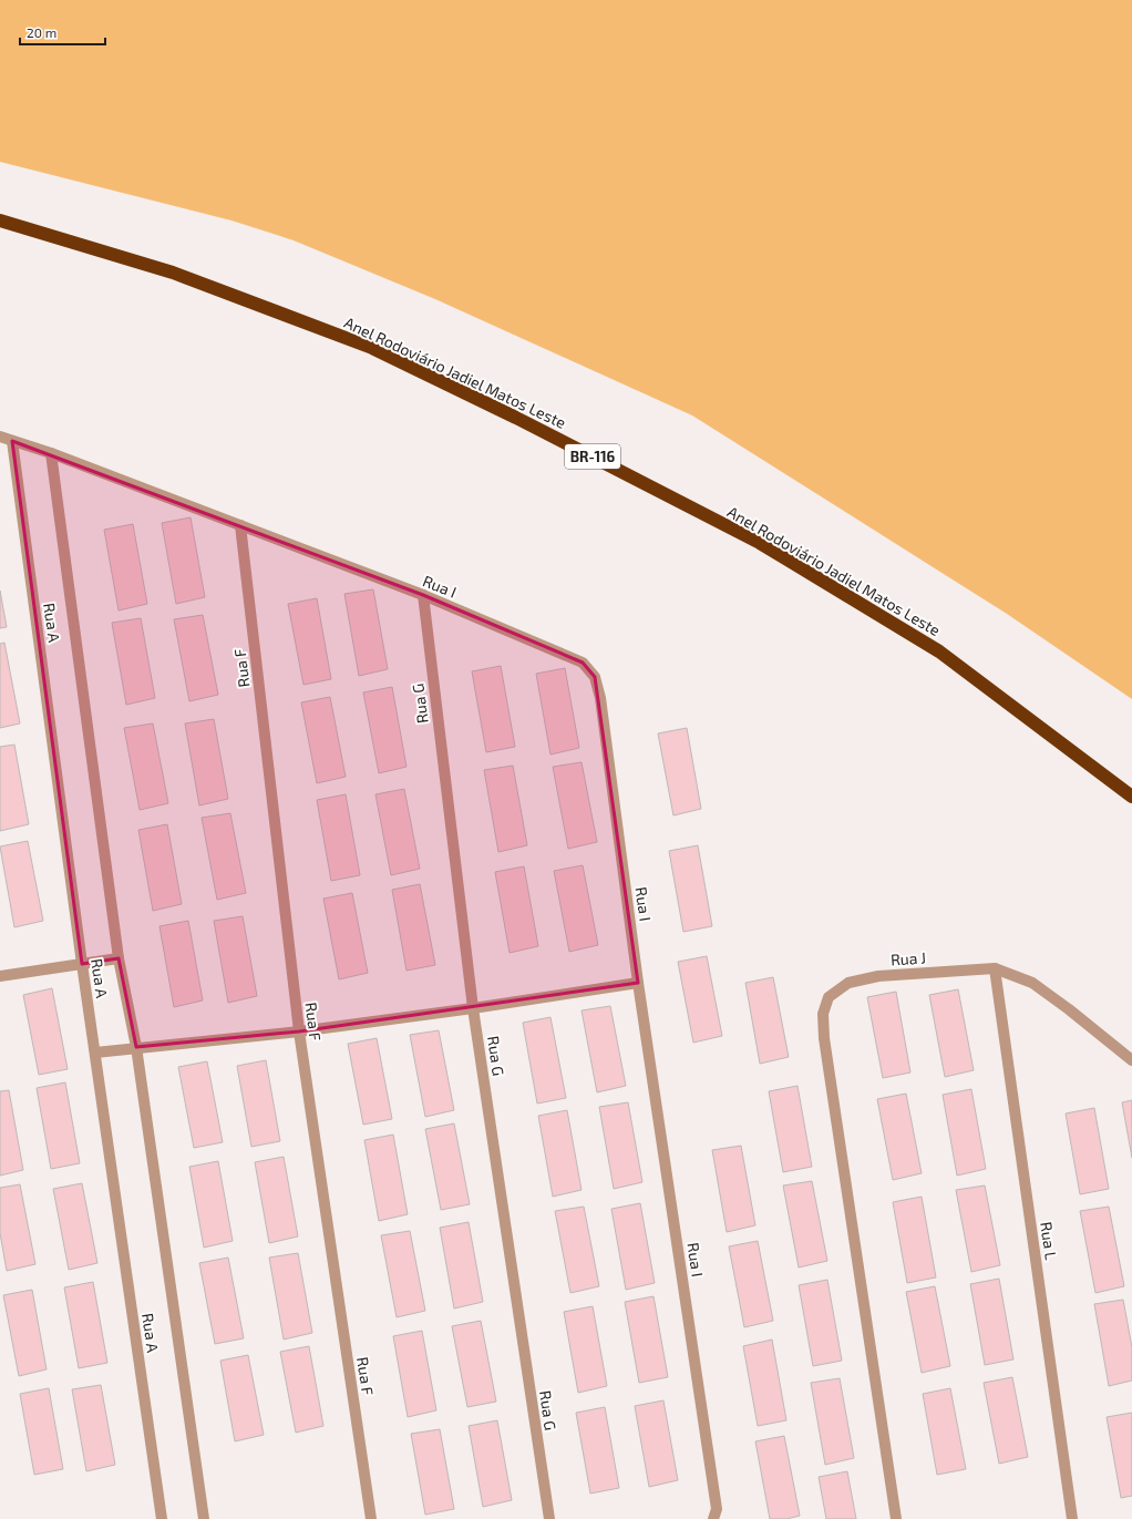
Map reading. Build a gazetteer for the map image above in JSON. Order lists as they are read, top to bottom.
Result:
{
  "streets": {
    "highway": ["Anel Rodoviário Jadiel Matos Leste", "BR-116"],
    "street": [
      "Rua I",
      "Rua A",
      "Rua F",
      "Rua G",
      "Rua J",
      "Rua L"
    ]
  },
  "crossings": [
    ["Rua I", "Rua F"],
    ["Rua I", "Rua G"],
    ["Rua J", "Rua L"]
  ],
  "scale_bar": "20 m"
}
